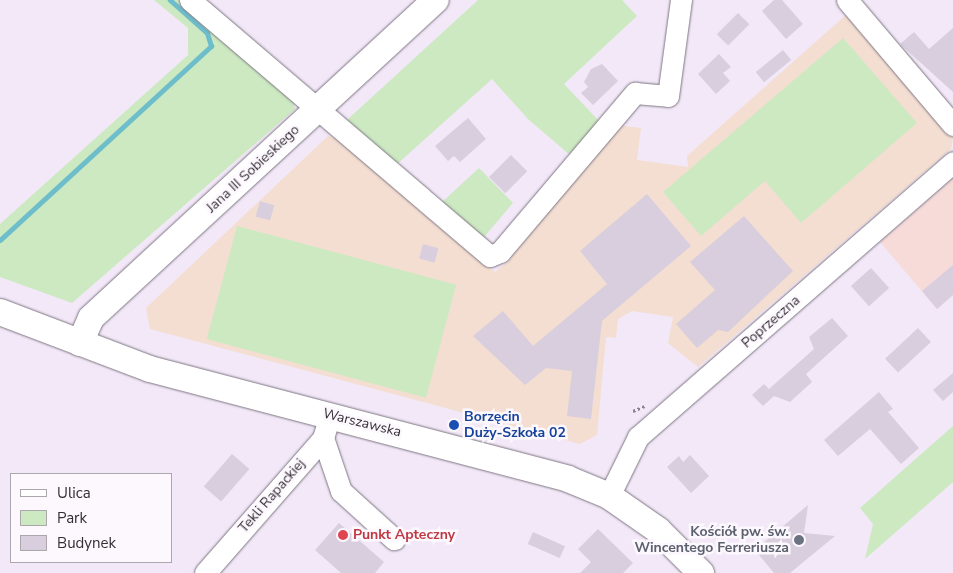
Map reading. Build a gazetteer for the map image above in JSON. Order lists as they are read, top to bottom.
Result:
{
  "streets": {
    "main road": ["Jana III Sobieskiego", "Warszawska"],
    "street": ["Poprzeczna", "Tekli Rapackiej"]
  },
  "crossings": [
    ["Jana III Sobieskiego", "Warszawska"],
    ["Poprzeczna", "Warszawska"],
    ["Warszawska", "Tekli Rapackiej"]
  ],
  "places": ["Borzęcin Duży-Szkoła 02", "Punkt Apteczny", "Kościół pw. św. Wincentego Ferreriusza"],
  "legend": ["Ulica", "Park", "Budynek"]
}
